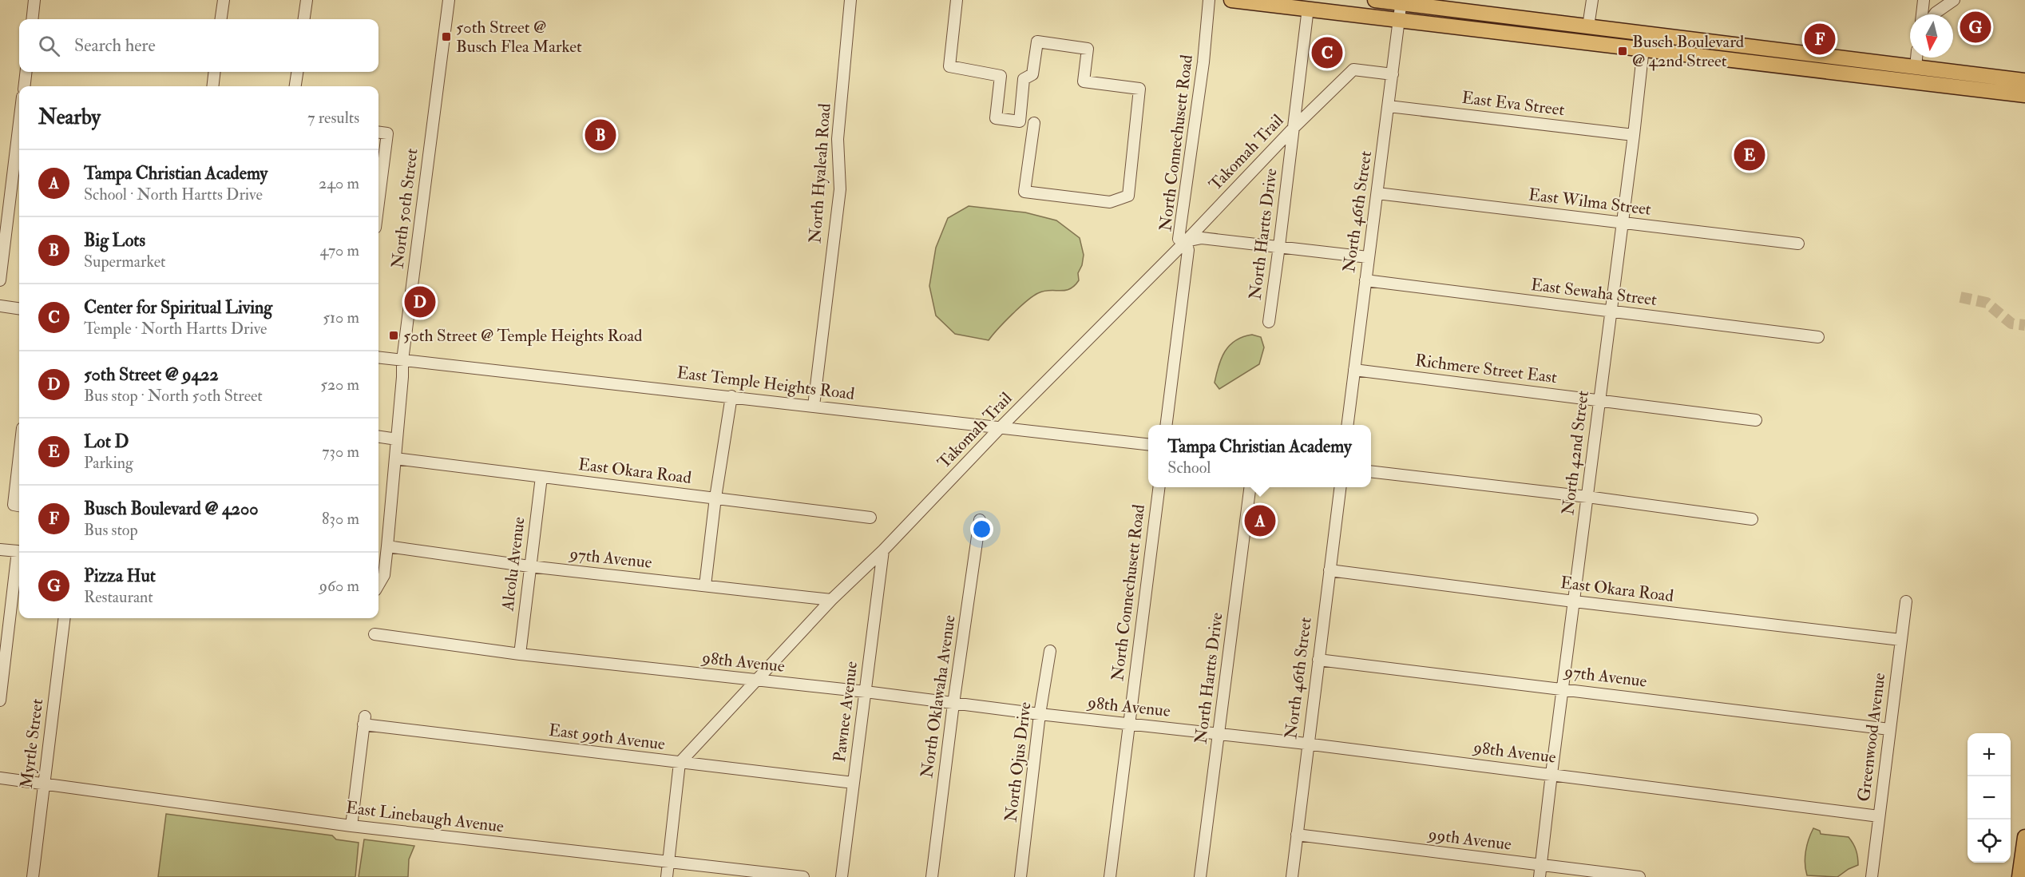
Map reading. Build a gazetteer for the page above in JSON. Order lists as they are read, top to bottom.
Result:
{
  "streets": {
    "street": [
      "East Eva Street",
      "North Connechusett Road",
      "Takomah Trail",
      "North Hyaleah Road",
      "East Wilma Street",
      "North 50th Street",
      "North 46th Street",
      "North Hartts Drive",
      "East Sewaha Street",
      "Richmere Street East",
      "East Temple Heights Road",
      "North 42nd Street",
      "East Okara Road",
      "97th Avenue",
      "Alcolu Avenue",
      "98th Avenue",
      "North Oklawaha Avenue",
      "Pawnee Avenue",
      "East 99th Avenue",
      "Greenwood Avenue",
      "Myrtle Street",
      "North Ojus Drive",
      "East Linebaugh Avenue",
      "99th Avenue"
    ]
  },
  "crossings": [
    ["East Eva Street", "North 46th Street"],
    ["East Eva Street", "North 42nd Street"],
    ["North Connechusett Road", "Takomah Trail"],
    ["North Connechusett Road", "98th Avenue"],
    ["Takomah Trail", "North 46th Street"],
    ["Takomah Trail", "North Hartts Drive"],
    ["Takomah Trail", "East Temple Heights Road"],
    ["Takomah Trail", "97th Avenue"],
    ["Takomah Trail", "98th Avenue"],
    ["Takomah Trail", "Pawnee Avenue"],
    ["Takomah Trail", "East 99th Avenue"],
    ["North Hyaleah Road", "East Temple Heights Road"],
    ["East Wilma Street", "North 46th Street"],
    ["East Wilma Street", "North 42nd Street"],
    ["North 50th Street", "East Temple Heights Road"],
    ["North 50th Street", "East Okara Road"],
    ["North 50th Street", "97th Avenue"],
    ["North 46th Street", "East Sewaha Street"],
    ["North 46th Street", "Richmere Street East"],
    ["North 46th Street", "East Okara Road"],
    ["North 46th Street", "97th Avenue"],
    ["North 46th Street", "98th Avenue"],
    ["North 46th Street", "99th Avenue"],
    ["North Hartts Drive", "98th Avenue"],
    ["East Sewaha Street", "North 42nd Street"],
    ["Richmere Street East", "North 42nd Street"],
    ["North 42nd Street", "East Okara Road"],
    ["North 42nd Street", "97th Avenue"],
    ["North 42nd Street", "98th Avenue"],
    ["North 42nd Street", "99th Avenue"],
    ["East Okara Road", "Alcolu Avenue"],
    ["East Okara Road", "Greenwood Avenue"],
    ["97th Avenue", "Alcolu Avenue"],
    ["97th Avenue", "Greenwood Avenue"],
    ["Alcolu Avenue", "98th Avenue"],
    ["98th Avenue", "North Oklawaha Avenue"],
    ["98th Avenue", "Pawnee Avenue"],
    ["98th Avenue", "Greenwood Avenue"],
    ["98th Avenue", "North Ojus Drive"],
    ["Pawnee Avenue", "East 99th Avenue"],
    ["East 99th Avenue", "East Linebaugh Avenue"],
    ["Myrtle Street", "East Linebaugh Avenue"]
  ],
  "places": {
    "transit": ["50th Street @ Busch Flea Market", "Busch Boulevard @ 42nd Street", "50th Street @ Temple Heights Road"]
  },
  "north": "bottom",
  "page": {
    "pins": [
      "G",
      "F",
      "C",
      "B",
      "E",
      "D",
      "A"
    ],
    "search": "Search here",
    "heading": ["Nearby", "7 results"],
    "list": [
      {
        "mark": "A",
        "name": "Tampa Christian Academy",
        "note": "School · North Hartts Drive",
        "value": "240 m"
      },
      {
        "mark": "B",
        "name": "Big Lots",
        "note": "Supermarket",
        "value": "470 m"
      },
      {
        "mark": "C",
        "name": "Center for Spiritual Living",
        "note": "Temple · North Hartts Drive",
        "value": "510 m"
      },
      {
        "mark": "D",
        "name": "50th Street @ 9422",
        "note": "Bus stop · North 50th Street",
        "value": "520 m"
      },
      {
        "mark": "E",
        "name": "Lot D",
        "note": "Parking",
        "value": "730 m"
      },
      {
        "mark": "F",
        "name": "Busch Boulevard @ 4200",
        "note": "Bus stop",
        "value": "830 m"
      },
      {
        "mark": "G",
        "name": "Pizza Hut",
        "note": "Restaurant",
        "value": "960 m"
      }
    ],
    "popup": ["Tampa Christian Academy", "School"],
    "map_buttons": ["+", "−"]
  }
}
